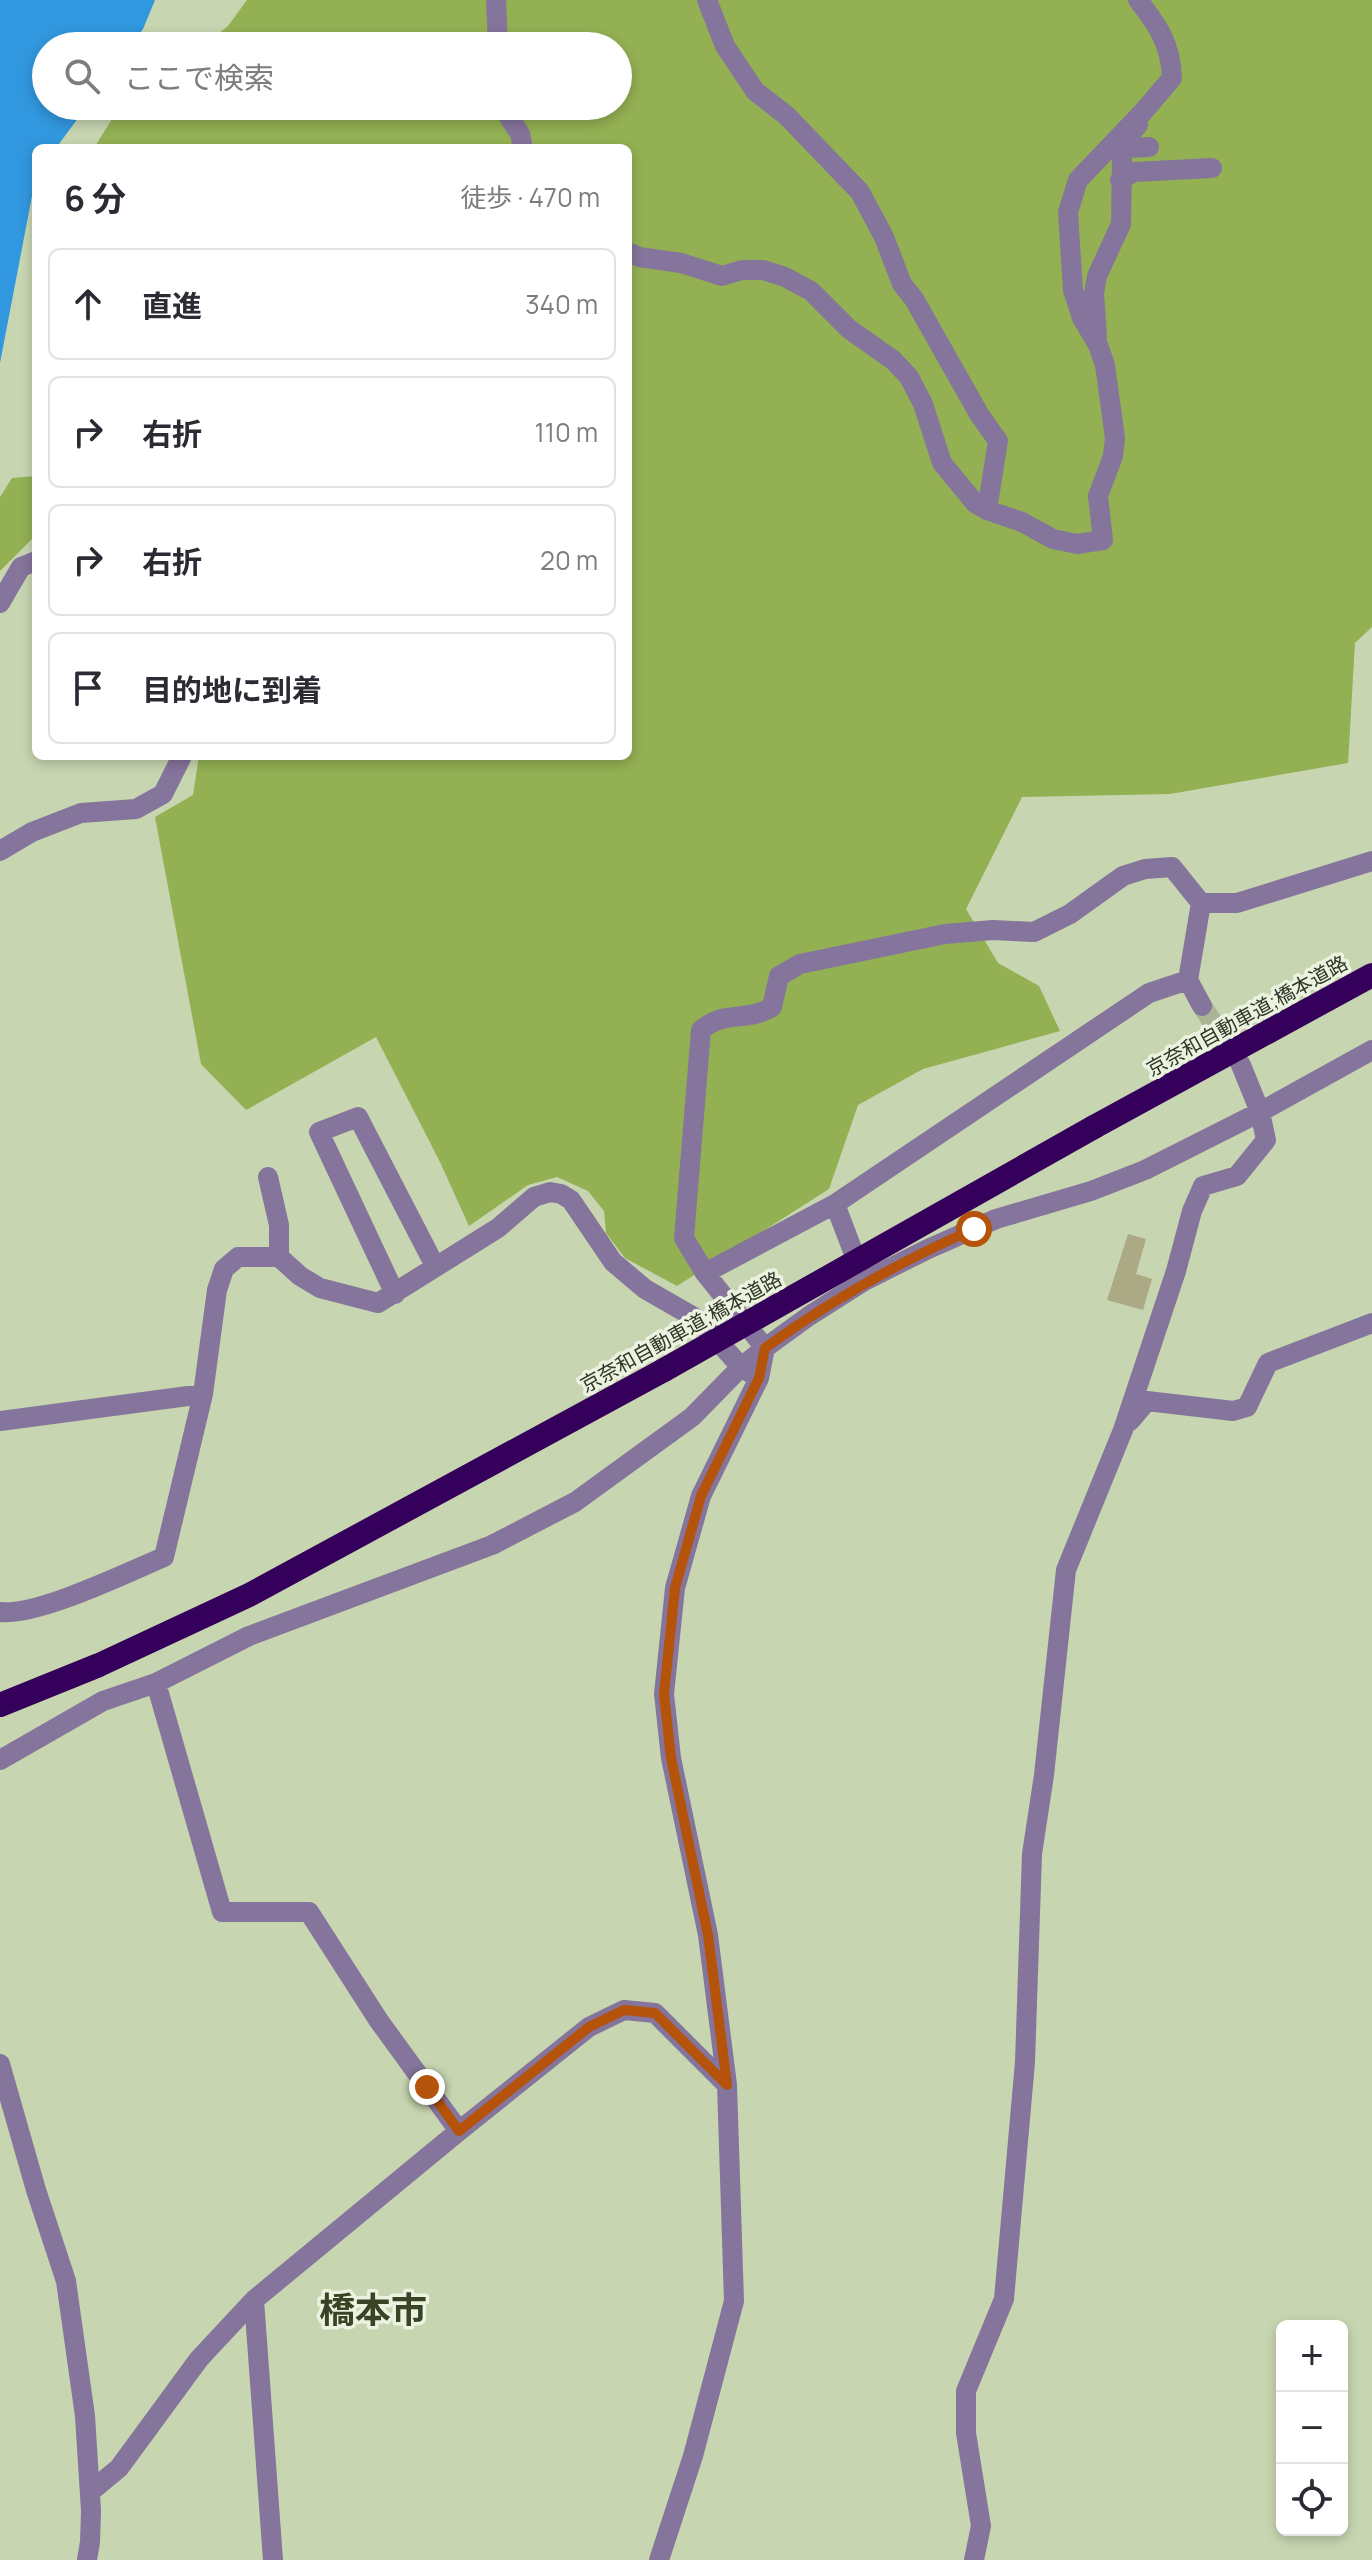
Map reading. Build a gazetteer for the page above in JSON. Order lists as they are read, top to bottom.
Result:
{
  "streets": {
    "highway": ["京奈和自動車道;橋本道路"]
  },
  "districts": ["橋本市"],
  "page": {
    "search": "ここで検索",
    "heading": ["6 分", "徒歩 · 470 m"],
    "list": [
      ["直進", "340 m"],
      ["右折", "110 m"],
      ["右折", "20 m"],
      "目的地に到着"
    ],
    "map_buttons": ["+", "−"]
  }
}
